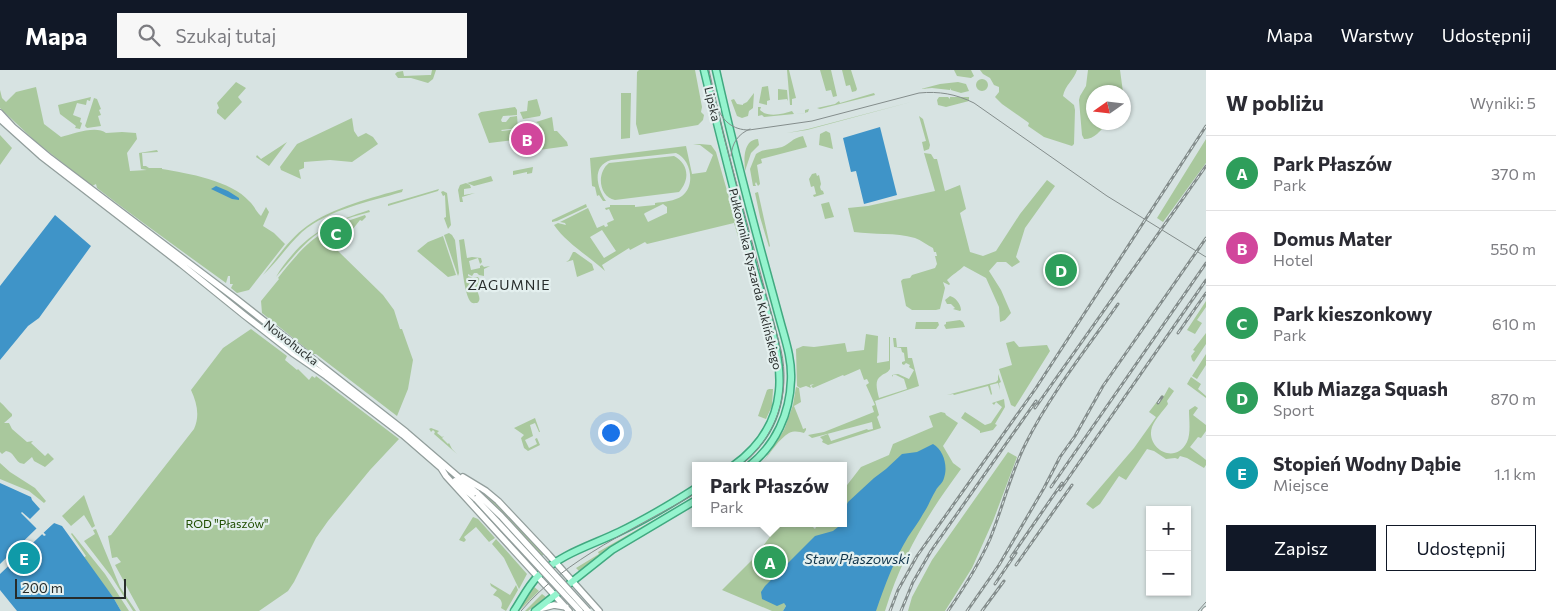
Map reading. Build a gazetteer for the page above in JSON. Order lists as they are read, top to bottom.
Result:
{
  "streets": {
    "main road": ["Lipska", "Pułkownika Ryszarda Kuklińskiego", "Nowohucka"]
  },
  "crossings": [
    ["Lipska", "Pułkownika Ryszarda Kuklińskiego"]
  ],
  "districts": ["ZAGUMNIE"],
  "water": ["Staw Płaszowski"],
  "parks": ["ROD \"Płaszów\""],
  "scale_bar": "200 m",
  "north": "left",
  "page": {
    "header": "Mapa",
    "search": "Szukaj tutaj",
    "nav": ["Mapa", "Warstwy", "Udostępnij"],
    "heading": ["W pobliżu", "Wyniki: 5"],
    "pins": [
      "B",
      "C",
      "D",
      "E",
      "A"
    ],
    "list": [
      {
        "mark": "A",
        "name": "Park Płaszów",
        "note": "Park",
        "value": "370 m"
      },
      {
        "mark": "B",
        "name": "Domus Mater",
        "note": "Hotel",
        "value": "550 m"
      },
      {
        "mark": "C",
        "name": "Park kieszonkowy",
        "note": "Park",
        "value": "610 m"
      },
      {
        "mark": "D",
        "name": "Klub Miazga Squash",
        "note": "Sport",
        "value": "870 m"
      },
      {
        "mark": "E",
        "name": "Stopień Wodny Dąbie",
        "note": "Miejsce",
        "value": "1.1 km"
      }
    ],
    "popup": ["Park Płaszów", "Park"],
    "map_buttons": ["+", "−"],
    "buttons": ["Zapisz", "Udostępnij"],
    "scale": "200 m"
  }
}
